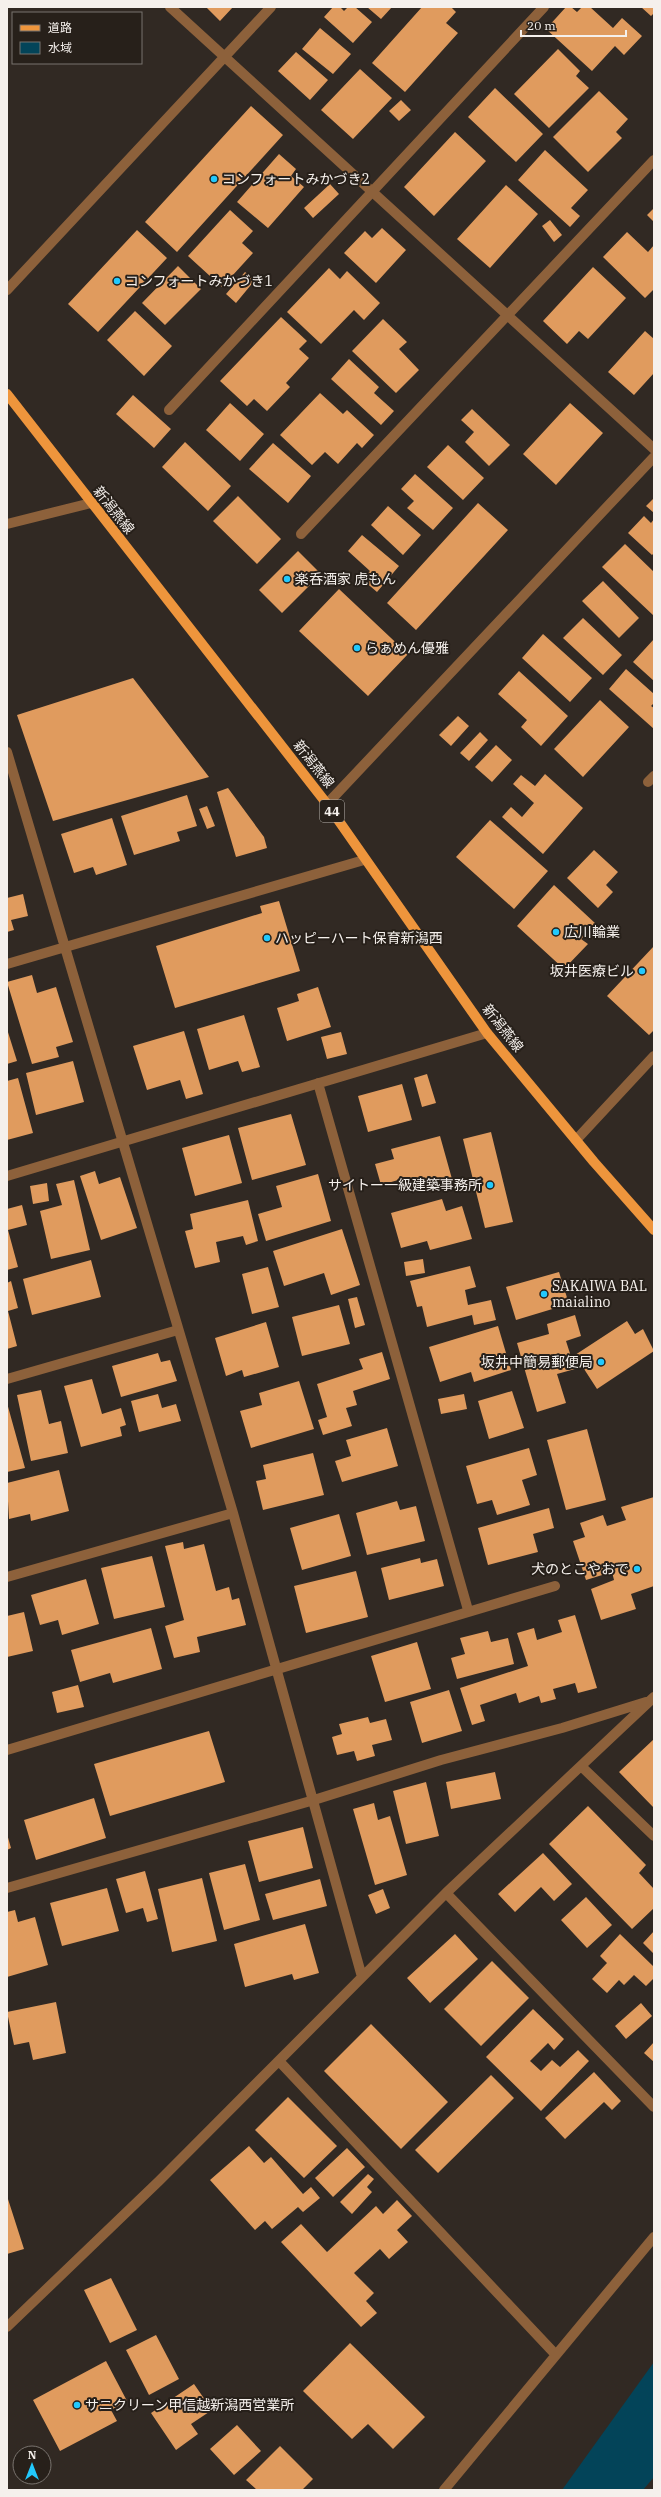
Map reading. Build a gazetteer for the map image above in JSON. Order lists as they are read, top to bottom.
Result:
{
  "streets": {
    "main road": ["新潟燕線", "44"]
  },
  "places": [
    "コンフォートみかづき2",
    "コンフォートみかづき1",
    "楽呑酒家 虎もん",
    "らぁめん優雅",
    "広川輪業",
    "ハッピーハート保育新潟西",
    "坂井医療ビル",
    "サイトー一級建築事務所",
    "SAKAIWA BAL maialino",
    "坂井中簡易郵便局",
    "犬のとこやおで",
    "サニクリーン甲信越新潟西営業所"
  ],
  "legend": ["道路", "水域"],
  "scale_bar": "20 m",
  "north": "top"
}
